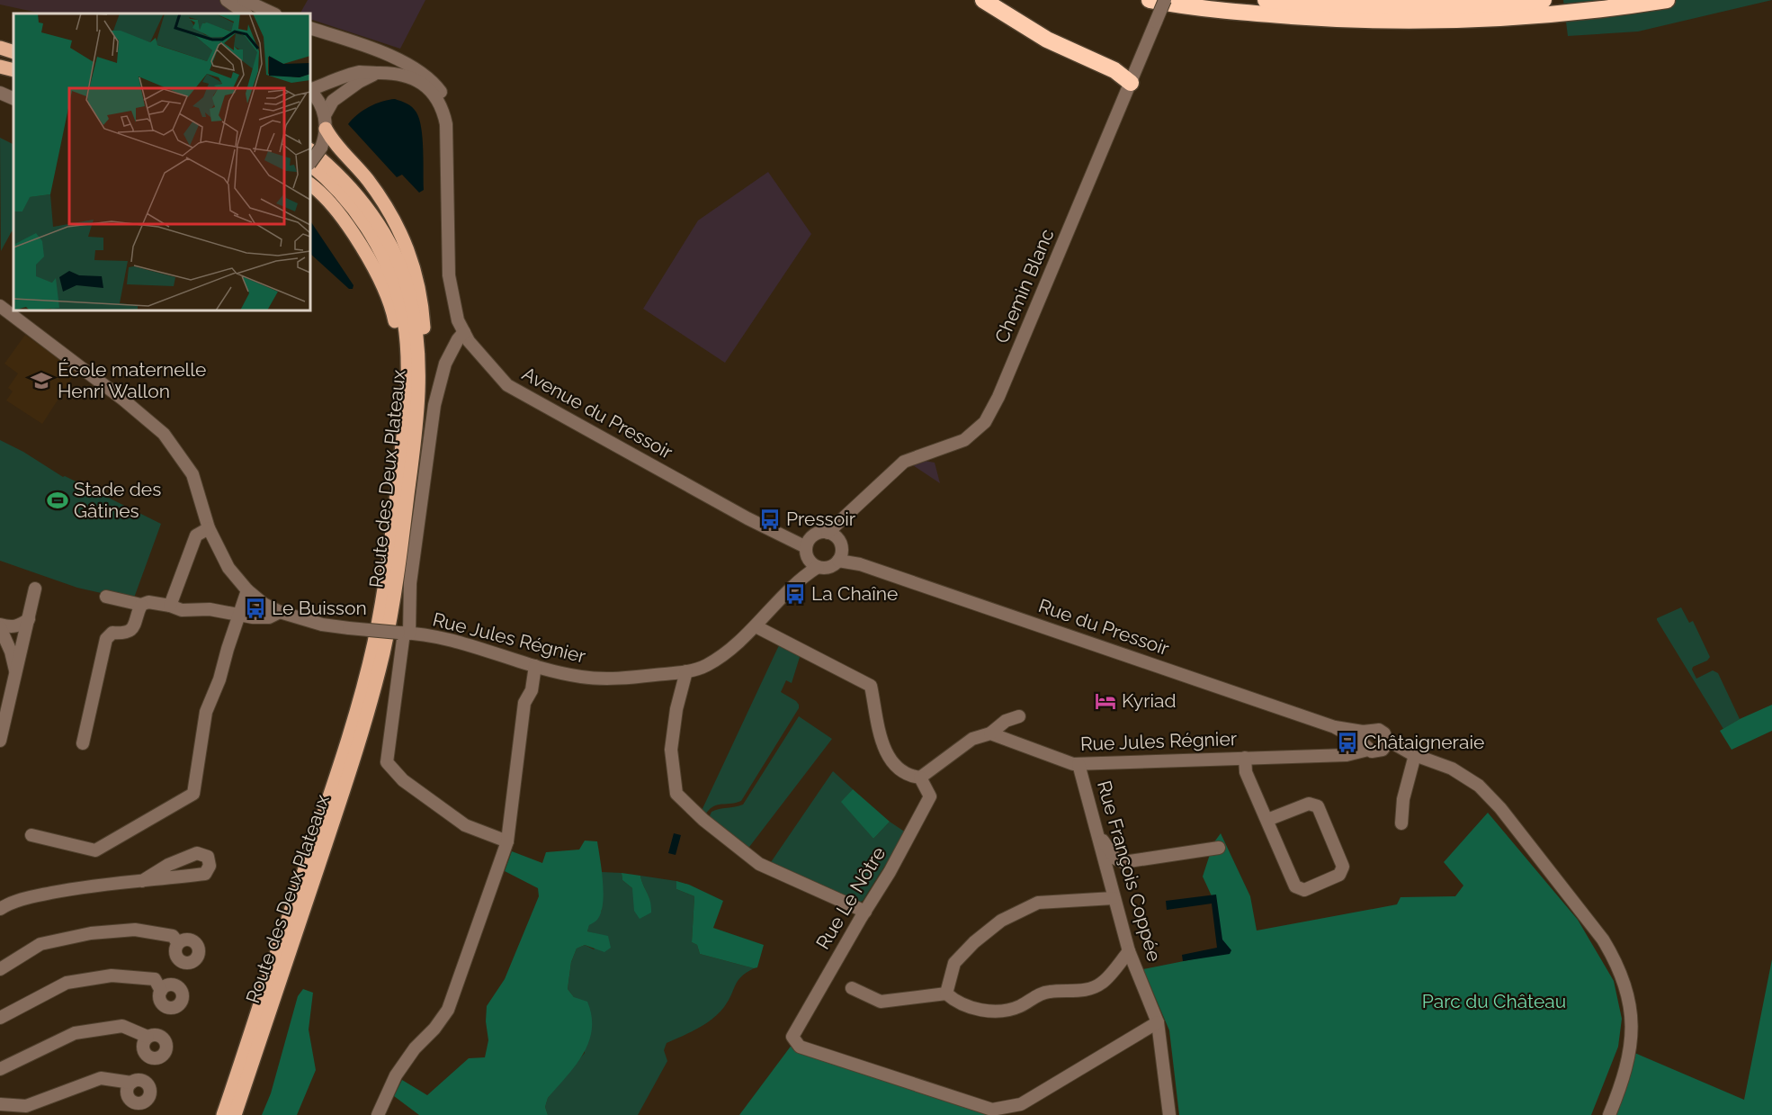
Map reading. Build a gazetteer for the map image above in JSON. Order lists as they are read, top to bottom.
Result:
{
  "streets": {
    "main road": ["Route des Deux Plateaux"],
    "street": [
      "Chemin Blanc",
      "Avenue du Pressoir",
      "Rue du Pressoir",
      "Rue Jules Régnier",
      "Rue François Coppée",
      "Rue Le Nôtre"
    ]
  },
  "crossings": [
    ["Chemin Blanc", "Avenue du Pressoir"],
    ["Chemin Blanc", "Rue du Pressoir"],
    ["Chemin Blanc", "Rue Jules Régnier"],
    ["Avenue du Pressoir", "Rue du Pressoir"],
    ["Avenue du Pressoir", "Rue Jules Régnier"],
    ["Rue du Pressoir", "Rue Jules Régnier"],
    ["Rue Jules Régnier", "Rue François Coppée"],
    ["Rue François Coppée", "Rue Le Nôtre"]
  ],
  "parks": ["Parc du Château"],
  "places": {
    "school or university": ["École maternelle Henri Wallon"],
    "sports": ["Stade des Gâtines"],
    "bus stop": [
      "Pressoir",
      "La Chaîne",
      "Le Buisson",
      "Châtaigneraie"
    ],
    "hotel": ["Kyriad"]
  }
}
